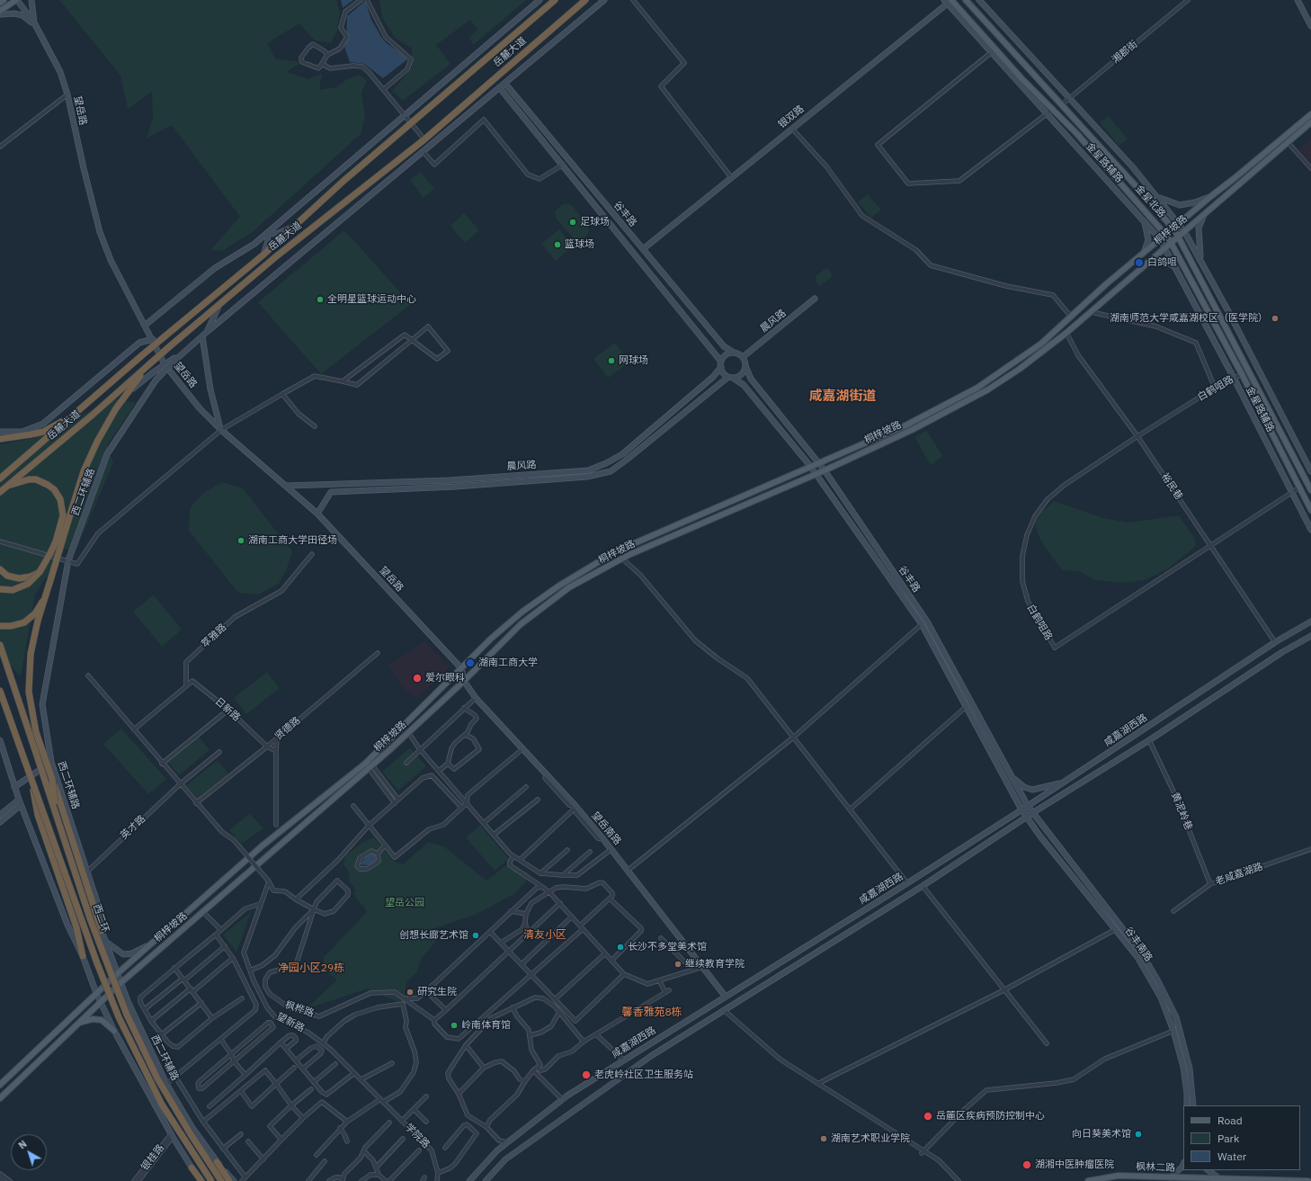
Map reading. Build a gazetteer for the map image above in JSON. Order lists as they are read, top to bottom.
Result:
{
  "streets": {
    "highway": ["岳麓大道", "西二环"],
    "main road": ["金星北路", "桐梓坡路", "枫林二路"],
    "street": [
      "湘郡街",
      "望岳路",
      "银双路",
      "金星路辅路",
      "谷丰路",
      "晨风路",
      "白鹤咀路",
      "裕民巷",
      "西二环辅路",
      "萃雅路",
      "日新路",
      "贤德路",
      "咸嘉湖西路",
      "黄泥岭巷",
      "英才路",
      "望岳南路",
      "老咸嘉湖路",
      "谷丰南路",
      "枫桦路",
      "望新路",
      "学院路",
      "银桂路"
    ]
  },
  "crossings": [
    ["湘郡街", "金星北路"],
    ["望岳路", "桐梓坡路"],
    ["望岳路", "晨风路"],
    ["银双路", "金星北路"],
    ["银双路", "谷丰路"],
    ["金星路辅路", "金星北路"],
    ["金星路辅路", "桐梓坡路"],
    ["金星路辅路", "白鹤咀路"],
    ["金星北路", "桐梓坡路"],
    ["金星北路", "白鹤咀路"],
    ["谷丰路", "桐梓坡路"],
    ["谷丰路", "晨风路"],
    ["谷丰路", "咸嘉湖西路"],
    ["谷丰路", "谷丰南路"],
    ["桐梓坡路", "裕民巷"],
    ["桐梓坡路", "西二环辅路"],
    ["桐梓坡路", "望岳南路"],
    ["白鹤咀路", "裕民巷"],
    ["裕民巷", "咸嘉湖西路"],
    ["西二环辅路", "英才路"],
    ["萃雅路", "日新路"],
    ["日新路", "贤德路"],
    ["咸嘉湖西路", "黄泥岭巷"],
    ["咸嘉湖西路", "望岳南路"],
    ["咸嘉湖西路", "谷丰南路"],
    ["黄泥岭巷", "老咸嘉湖路"],
    ["望新路", "学院路"]
  ],
  "districts": [
    "咸嘉湖街道",
    "清友小区",
    "净园小区29栋",
    "馨香雅苑8栋"
  ],
  "parks": ["望岳公园"],
  "places": [
    "足球场",
    "篮球场",
    "白鸽咀",
    "全明星篮球运动中心",
    "湖南师范大学咸嘉湖校区（医学院）",
    "网球场",
    "湖南工商大学田径场",
    "湖南工商大学",
    "爱尔眼科",
    "创想长廊艺术馆",
    "长沙不多堂美术馆",
    "继续教育学院",
    "研究生院",
    "岭南体育馆",
    "老虎岭社区卫生服务站",
    "岳麓区疾病预防控制中心",
    "向日葵美术馆",
    "湖南艺术职业学院",
    "湖湘中医肿瘤医院"
  ],
  "legend": ["Road", "Park", "Water"],
  "north": "top left"
}
